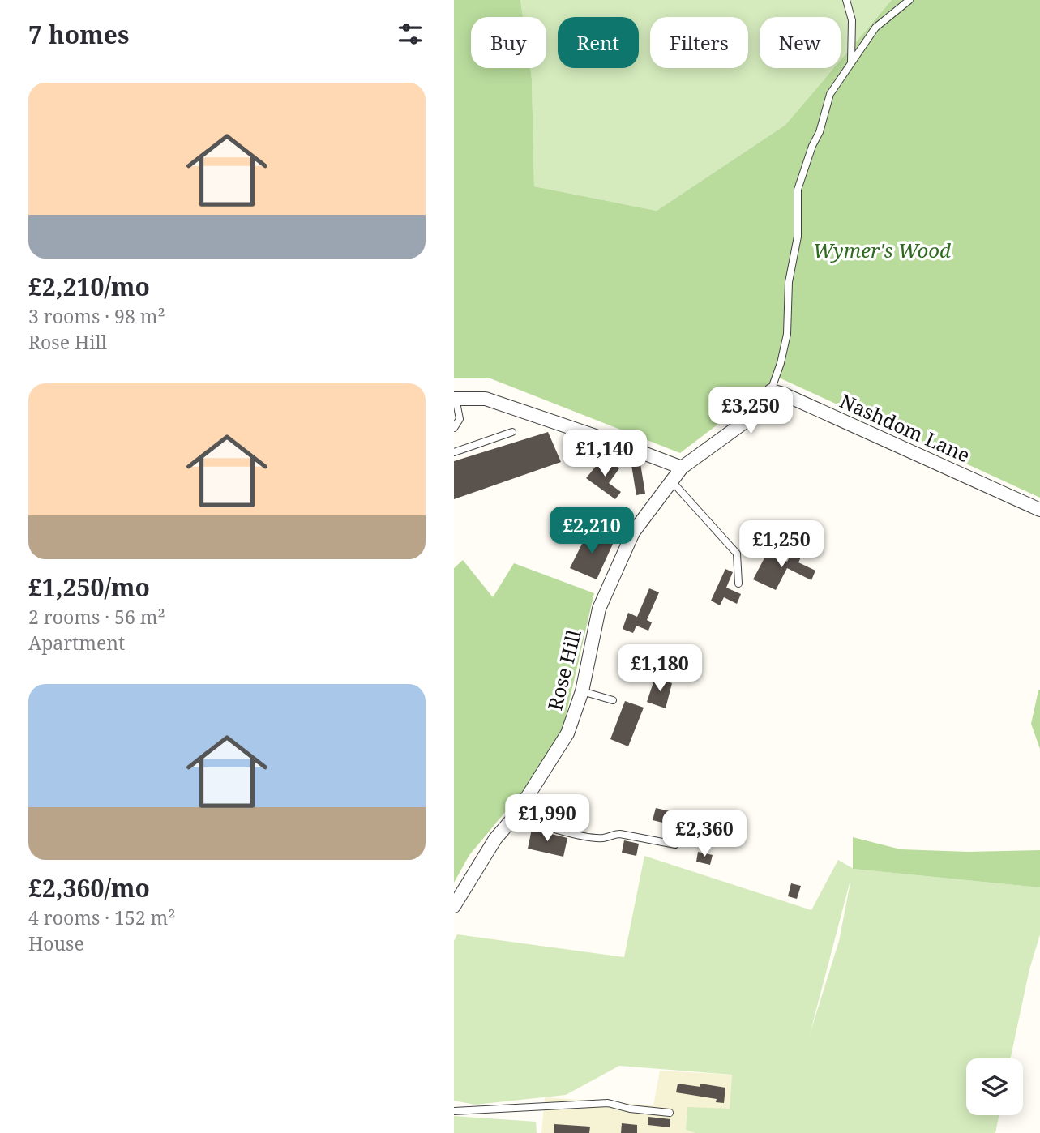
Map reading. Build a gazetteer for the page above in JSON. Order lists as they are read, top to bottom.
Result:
{
  "streets": {
    "street": ["Nashdom Lane", "Rose Hill"]
  },
  "parks": ["Wymer's Wood"],
  "page": {
    "heading": "7 homes",
    "chip": [
      "Buy",
      "Rent",
      "Filters",
      "New"
    ],
    "list": [
      {
        "name": "£2,210/mo",
        "note": "3 rooms · 98 m² · Rose Hill"
      },
      {
        "name": "£1,250/mo",
        "note": "2 rooms · 56 m² · Apartment"
      },
      {
        "name": "£2,360/mo",
        "note": "4 rooms · 152 m² · House"
      }
    ],
    "price": [
      "£3,250",
      "£1,140",
      "£2,210",
      "£1,250",
      "£1,180",
      "£1,990",
      "£2,360"
    ]
  }
}
